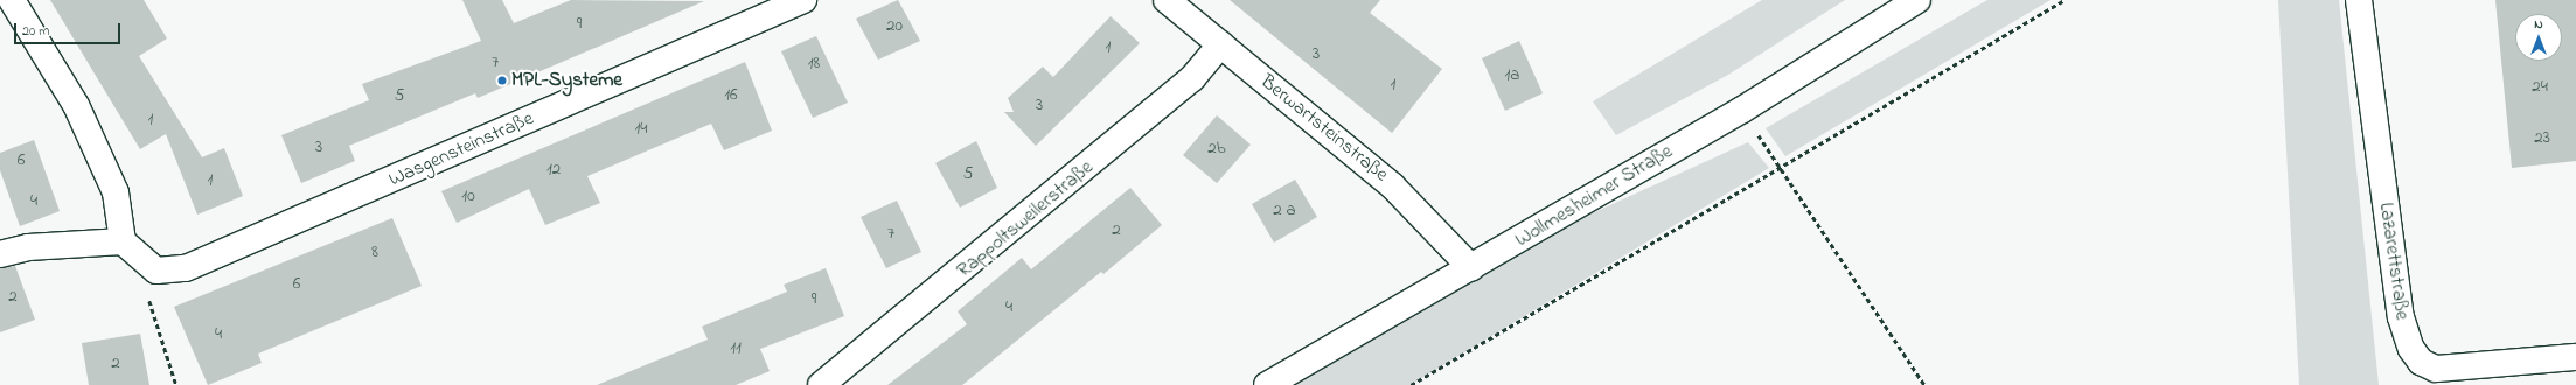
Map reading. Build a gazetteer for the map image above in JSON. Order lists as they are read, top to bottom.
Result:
{
  "streets": {
    "street": [
      "Berwartsteinstraße",
      "Wasgensteinstraße",
      "Wollmesheimer Straße",
      "Rappoltsweilerstraße",
      "Lazarettstraße"
    ]
  },
  "crossings": [
    ["Berwartsteinstraße", "Wollmesheimer Straße"],
    ["Berwartsteinstraße", "Rappoltsweilerstraße"]
  ],
  "places": ["MPL-Systeme"],
  "house_numbers": [
    "9",
    "20",
    "1",
    "3",
    "7",
    "18",
    "1a",
    "1",
    "24",
    "16",
    "5",
    "3",
    "1",
    "14",
    "23",
    "3",
    "2b",
    "6",
    "12",
    "5",
    "1",
    "10",
    "4",
    "2 a",
    "2",
    "7",
    "8",
    "6",
    "2",
    "9",
    "4",
    "4",
    "11",
    "2"
  ],
  "scale_bar": "20 m",
  "north": "top"
}
